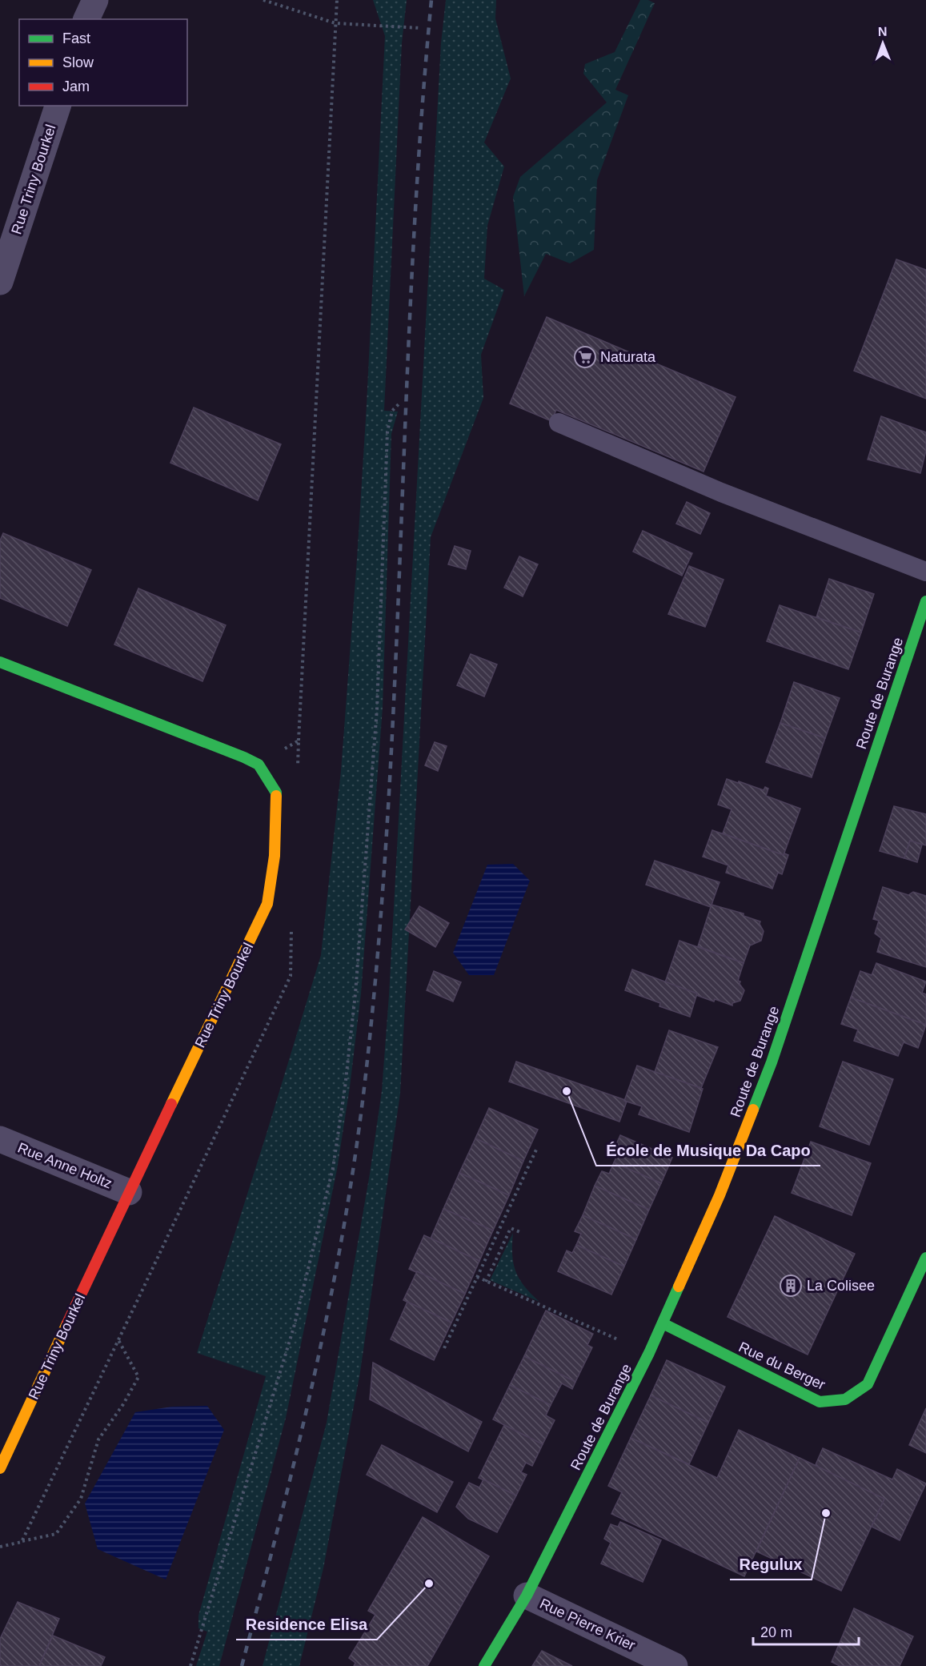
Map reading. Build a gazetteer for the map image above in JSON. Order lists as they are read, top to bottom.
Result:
{
  "streets": {
    "street": [
      "Rue Triny Bourkel",
      "Route de Burange",
      "Rue Anne Holtz",
      "Rue du Berger",
      "Rue Pierre Krier"
    ]
  },
  "crossings": [
    ["Rue Triny Bourkel", "Rue Anne Holtz"],
    ["Route de Burange", "Rue du Berger"],
    ["Route de Burange", "Rue Pierre Krier"]
  ],
  "places": {
    "supermarket": ["Naturata"],
    "other": ["École de Musique Da Capo", "Regulux", "Residence Elisa"],
    "building": ["La Colisee"]
  },
  "legend": ["Fast", "Slow", "Jam"],
  "scale_bar": "20 m",
  "north": "top"
}
